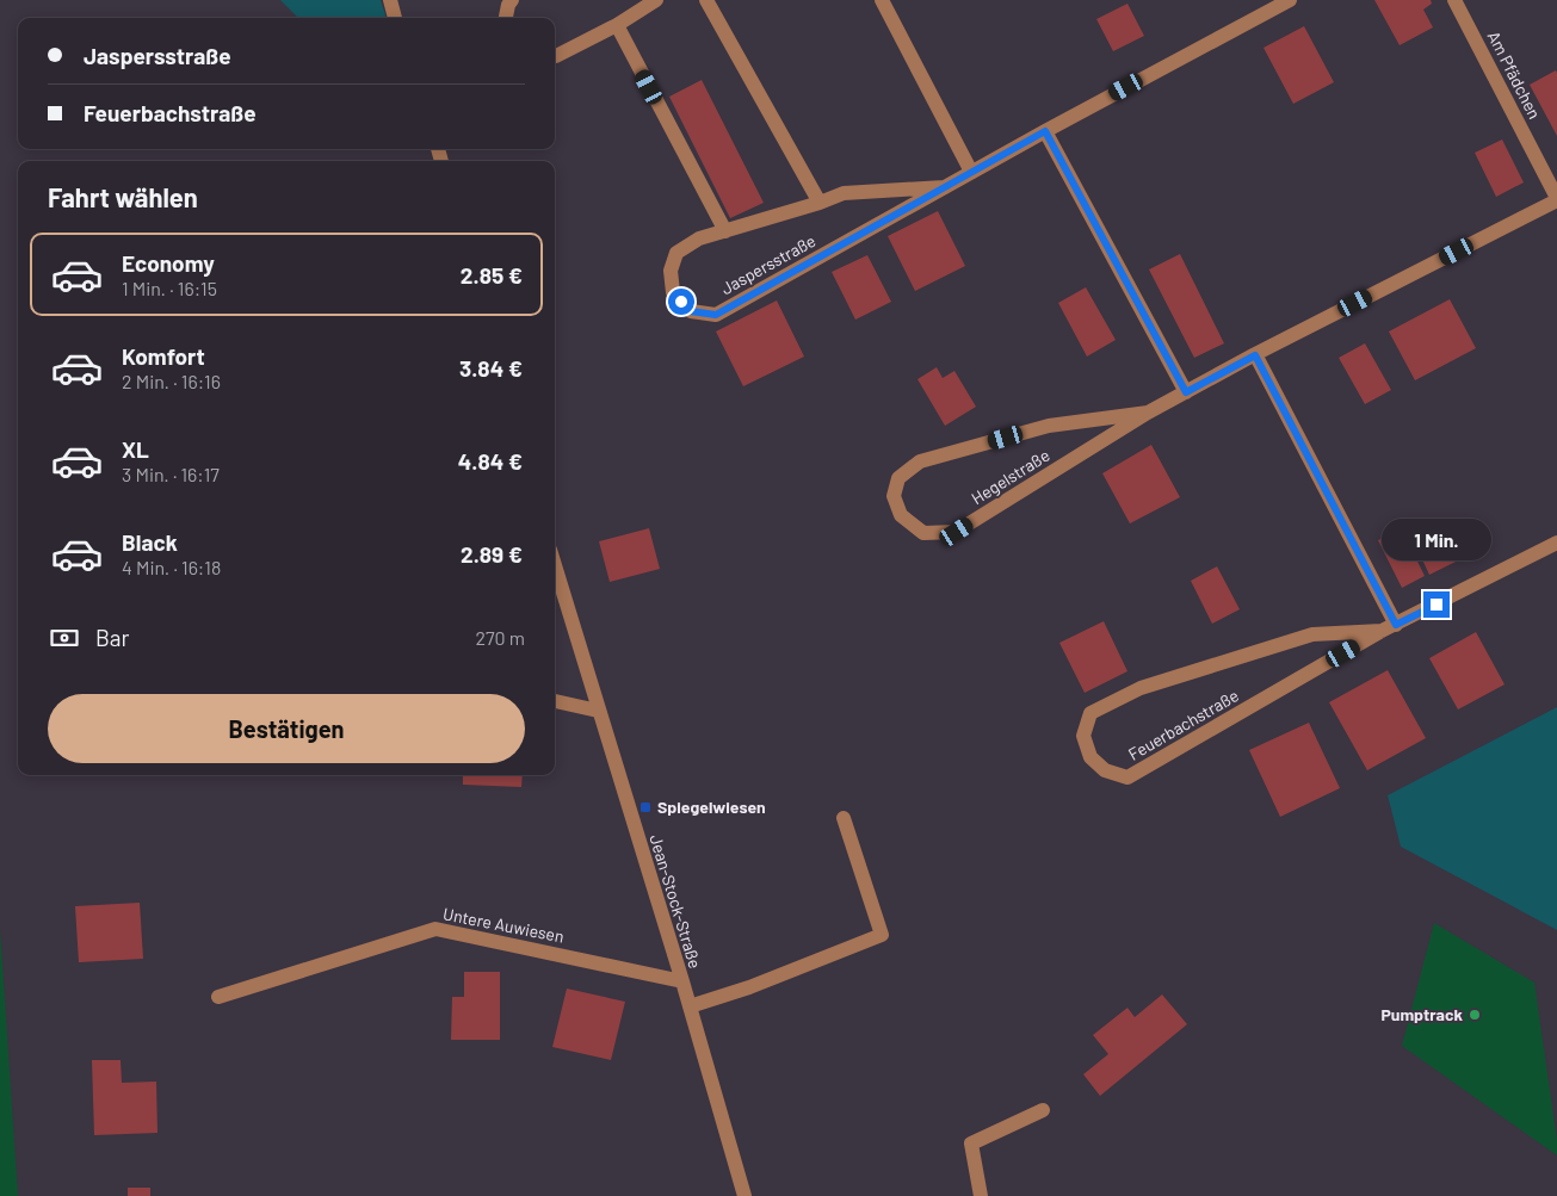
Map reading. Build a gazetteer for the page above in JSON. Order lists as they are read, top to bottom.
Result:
{
  "streets": {
    "street": [
      "Am Pfädchen",
      "Jaspersstraße",
      "Hegelstraße",
      "Feuerbachstraße",
      "Jean-Stock-Straße",
      "Untere Auwiesen"
    ]
  },
  "crossings": [
    ["Am Pfädchen", "Hegelstraße"],
    ["Jean-Stock-Straße", "Untere Auwiesen"]
  ],
  "places": {
    "transit": ["Spiegelwiesen"],
    "other": ["Pumptrack"]
  },
  "page": {
    "banner": ["Jaspersstraße", "Feuerbachstraße"],
    "heading": "Fahrt wählen",
    "list": [
      {
        "name": "Economy",
        "note": "1 Min. · 16:15",
        "value": "2.85 €"
      },
      {
        "name": "Komfort",
        "note": "2 Min. · 16:16",
        "value": "3.84 €"
      },
      {
        "name": "XL",
        "note": "3 Min. · 16:17",
        "value": "4.84 €"
      },
      {
        "name": "Black",
        "note": "4 Min. · 16:18",
        "value": "2.89 €"
      }
    ],
    "bubble": "1 Min.",
    "pay": ["Bar", "270 m"],
    "buttons": "Bestätigen"
  }
}
